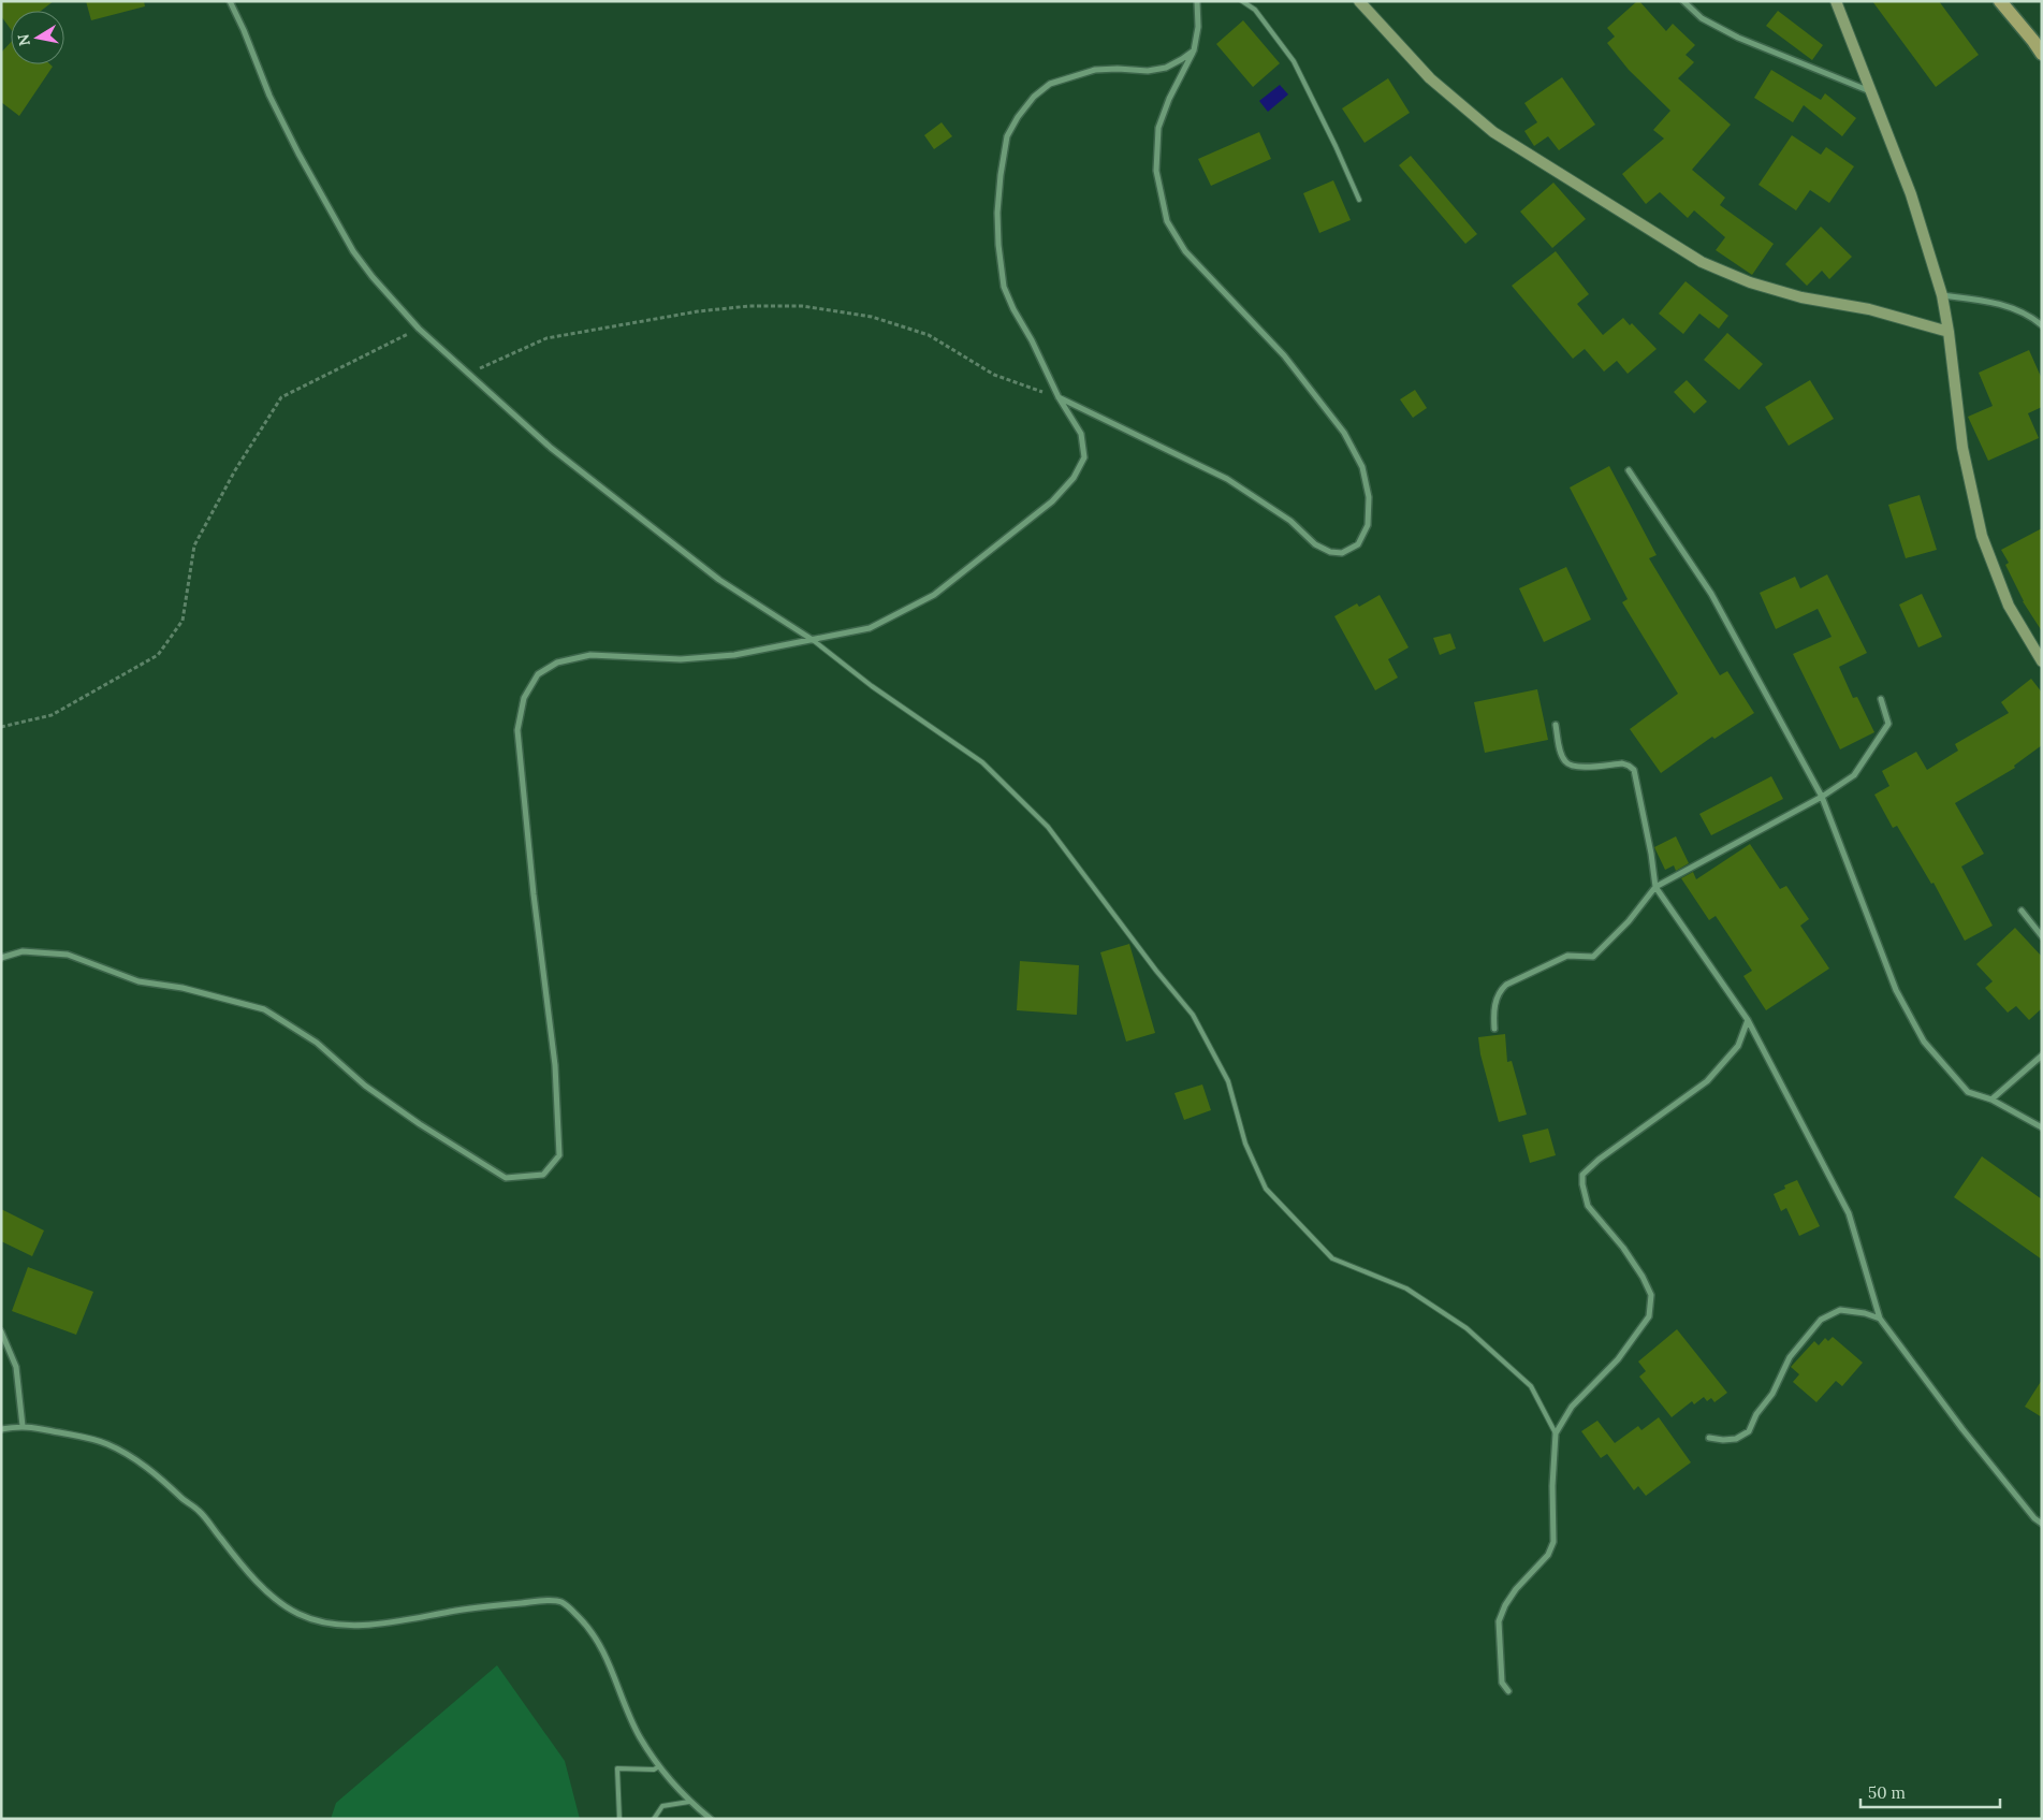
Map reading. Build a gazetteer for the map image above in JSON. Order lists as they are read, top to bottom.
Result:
{
  "scale_bar": "50 m",
  "north": "left"
}
